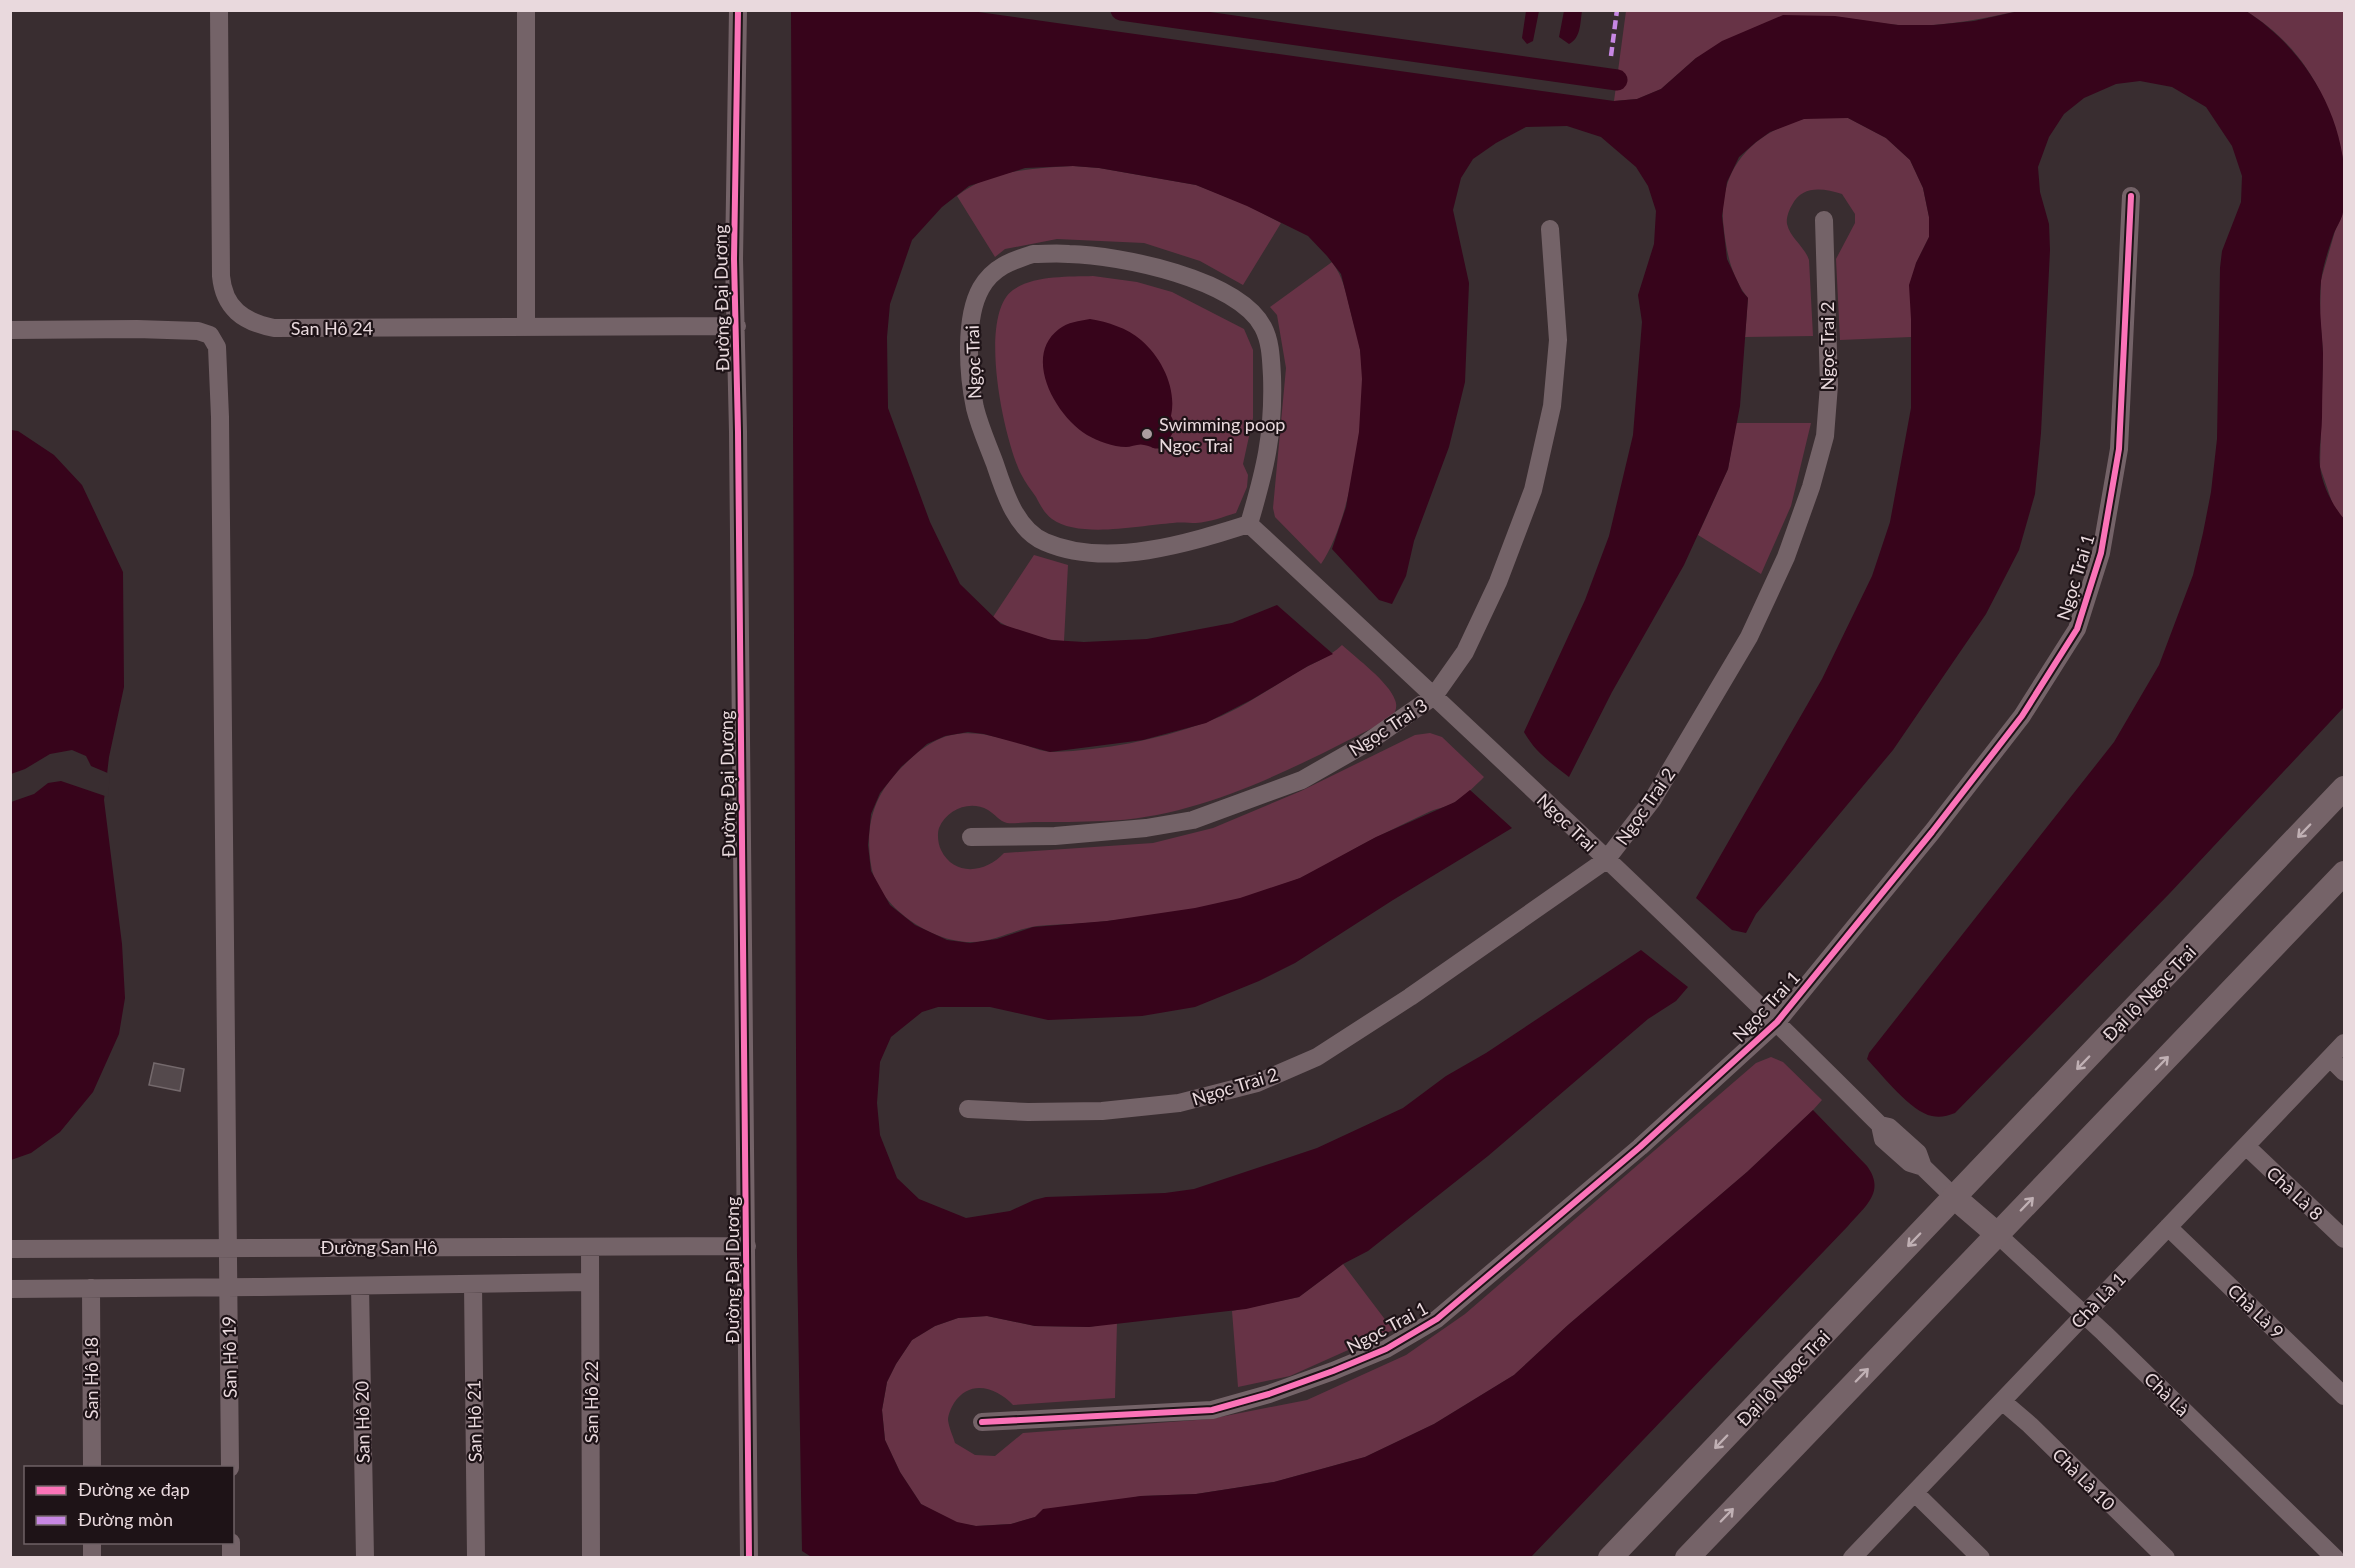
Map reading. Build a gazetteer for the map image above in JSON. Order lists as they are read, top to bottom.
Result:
{
  "streets": {
    "main road": ["Đại lộ Ngọc Trai"],
    "street": [
      "Đường Đại Dương",
      "San Hô 24",
      "Ngọc Trai 2",
      "Ngọc Trai",
      "Ngọc Trai 1",
      "Ngọc Trai 3",
      "Chà Là 8",
      "Đường San Hô",
      "Chà Là 1",
      "Chà Là 9",
      "San Hô 19",
      "San Hô 18",
      "Chà Là",
      "San Hô 22",
      "San Hô 21",
      "San Hô 20",
      "Chà Là 10"
    ]
  },
  "crossings": [
    ["Đường Đại Dương", "San Hô 24"],
    ["Đường Đại Dương", "Đường San Hô"],
    ["Ngọc Trai 2", "Ngọc Trai"],
    ["Ngọc Trai", "Ngọc Trai 1"],
    ["Ngọc Trai", "Ngọc Trai 3"],
    ["Ngọc Trai", "Đại lộ Ngọc Trai"],
    ["Chà Là 8", "Chà Là 1"],
    ["Đường San Hô", "San Hô 19"],
    ["Đường San Hô", "San Hô 22"],
    ["Chà Là 1", "Chà Là 9"],
    ["Chà Là 1", "Chà Là"],
    ["Chà Là 1", "Chà Là 10"]
  ],
  "places": ["Swimming poop Ngọc Trai"],
  "legend": ["Đường xe đạp", "Đường mòn"]
}
